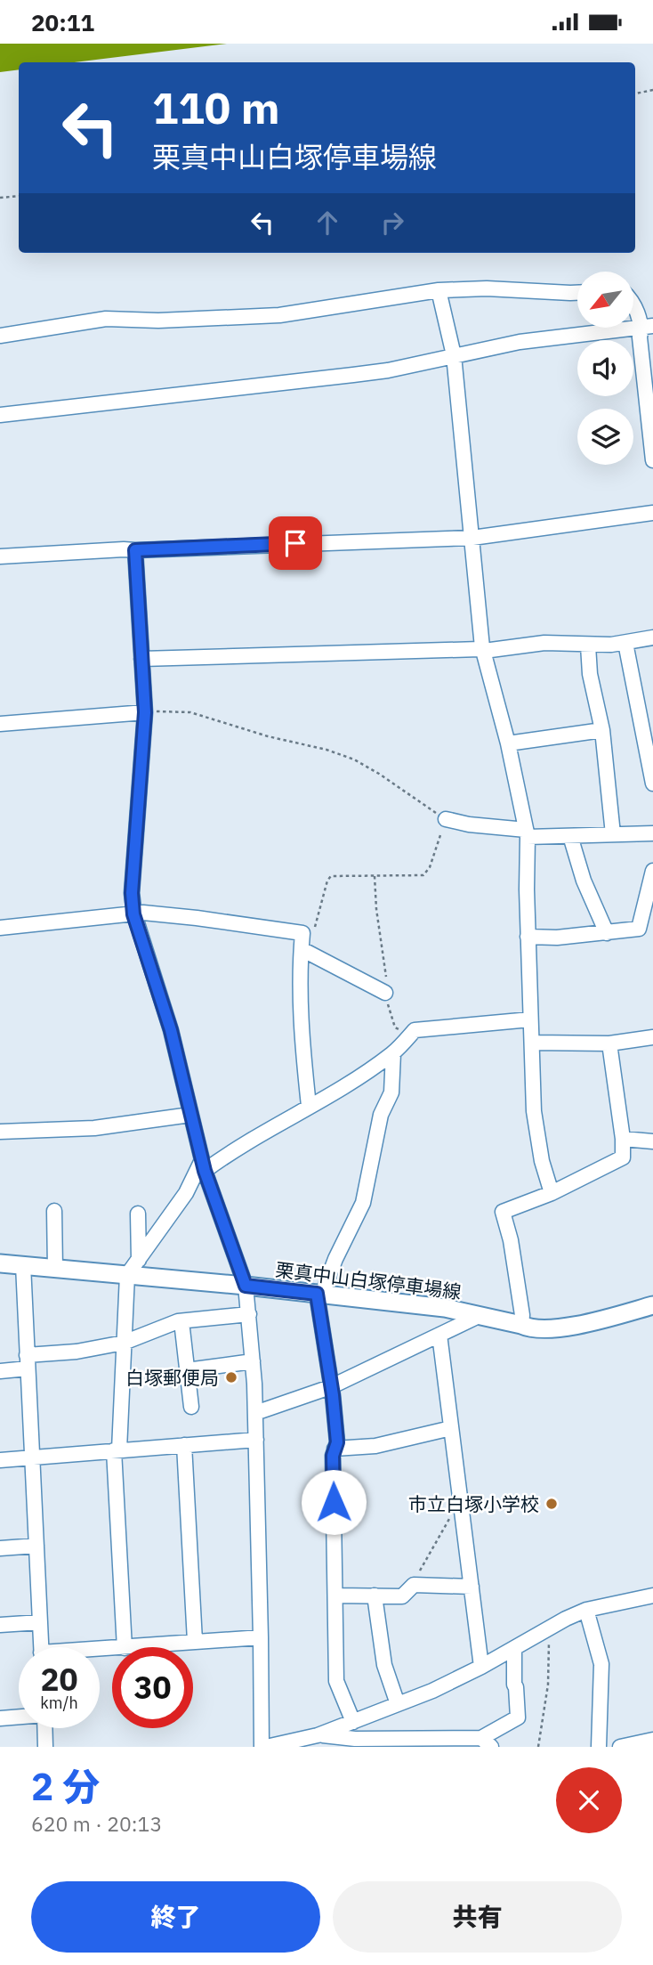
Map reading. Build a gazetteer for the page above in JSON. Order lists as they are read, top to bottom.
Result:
{
  "streets": {
    "main road": ["栗真中山白塚停車場線"]
  },
  "places": ["白塚郵便局", "市立白塚小学校"],
  "north": "bottom left",
  "page": {
    "status": "20:11",
    "turn": ["110 m", "栗真中山白塚停車場線"],
    "speed": "20 km/h",
    "limit": "30",
    "heading": ["2 分", "620 m · 20:13"],
    "buttons": ["終了", "共有"]
  }
}
